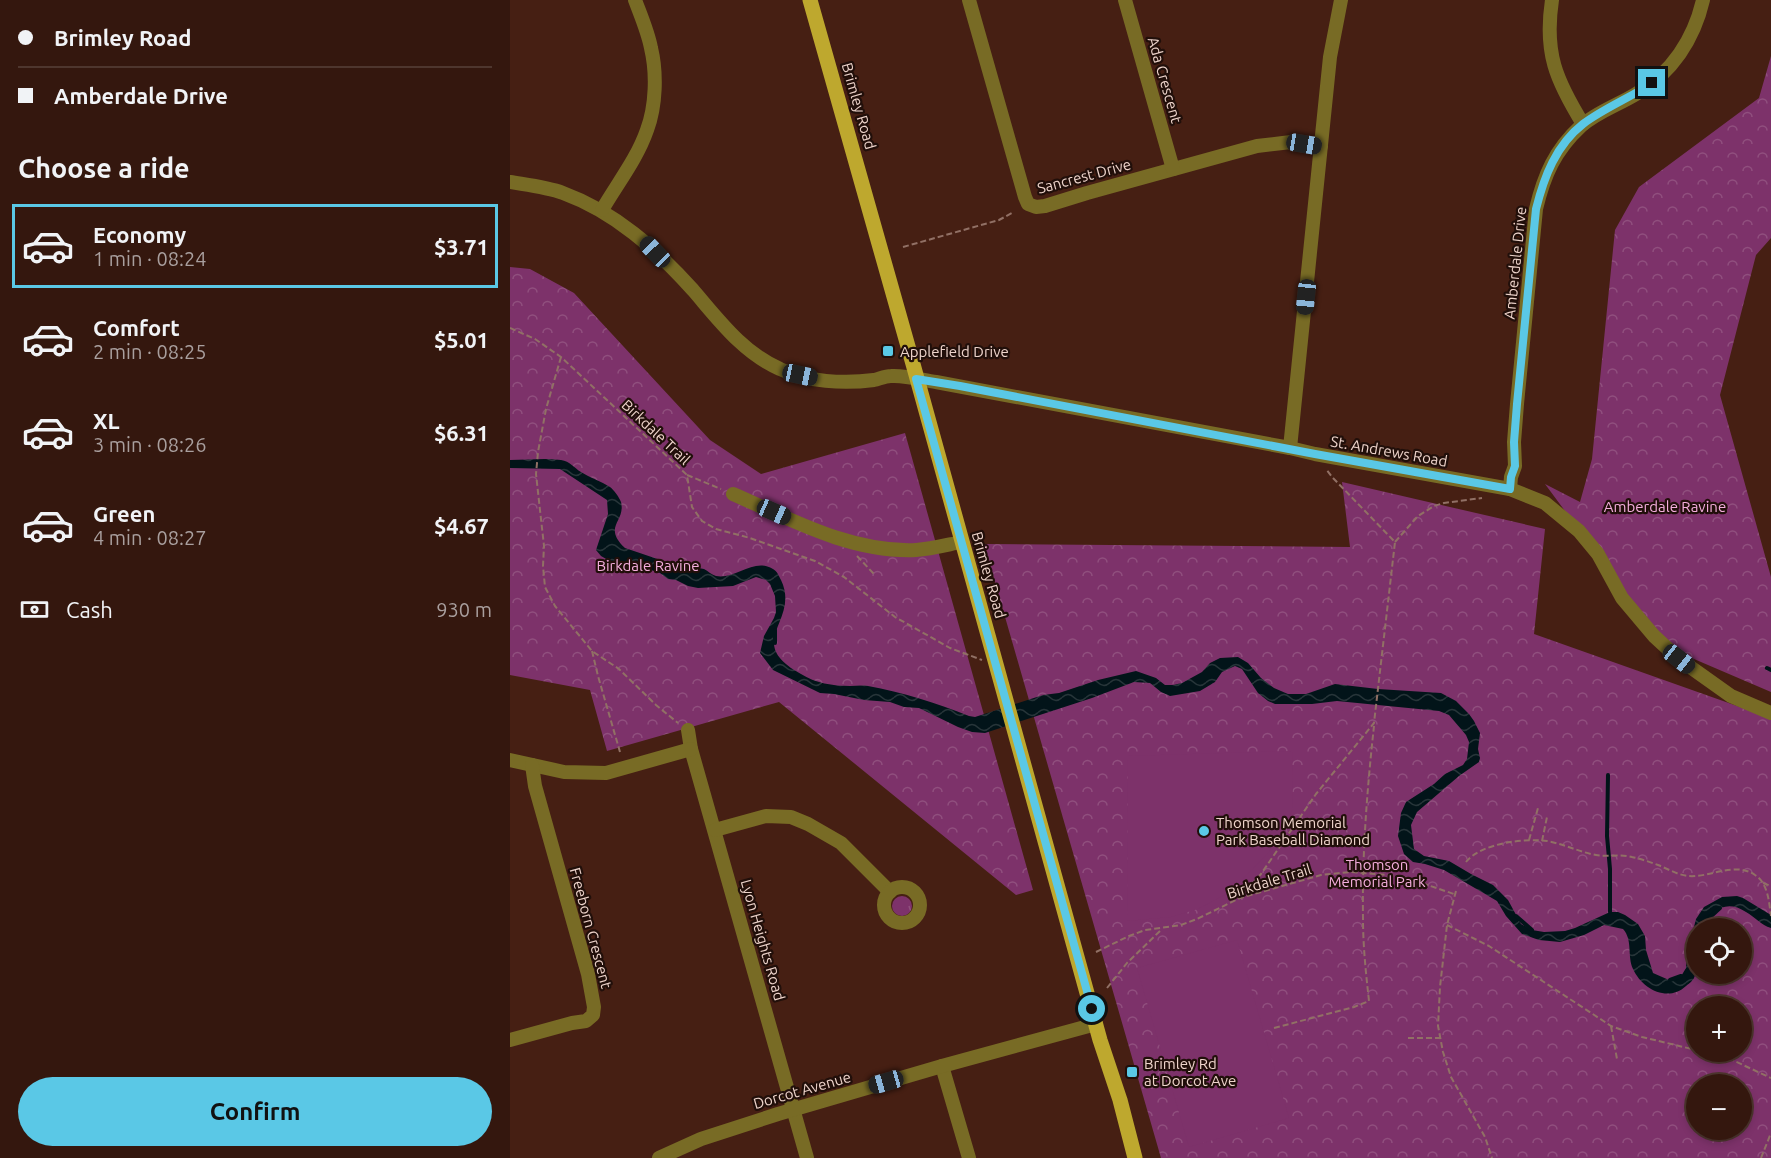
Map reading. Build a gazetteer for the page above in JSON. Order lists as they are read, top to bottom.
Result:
{
  "streets": {
    "main road": ["Brimley Road"],
    "street": [
      "Ada Crescent",
      "Sancrest Drive",
      "Amberdale Drive",
      "St. Andrews Road",
      "Freeborn Crescent",
      "Lyon Heights Road",
      "Dorcot Avenue"
    ],
    "path": ["Birkdale Trail"]
  },
  "crossings": [
    ["Ada Crescent", "Sancrest Drive"],
    ["Brimley Road", "Birkdale Trail"],
    ["Brimley Road", "St. Andrews Road"],
    ["Brimley Road", "Dorcot Avenue"],
    ["Amberdale Drive", "St. Andrews Road"],
    ["Lyon Heights Road", "Dorcot Avenue"]
  ],
  "parks": ["Amberdale Ravine", "Birkdale Ravine", "Thomson Memorial Park"],
  "places": {
    "transit": ["Applefield Drive", "Brimley Rd at Dorcot Ave"],
    "other": ["Thomson Memorial Park Baseball Diamond"]
  },
  "page": {
    "banner": ["Brimley Road", "Amberdale Drive"],
    "heading": "Choose a ride",
    "list": [
      {
        "name": "Economy",
        "note": "1 min · 08:24",
        "value": "$3.71"
      },
      {
        "name": "Comfort",
        "note": "2 min · 08:25",
        "value": "$5.01"
      },
      {
        "name": "XL",
        "note": "3 min · 08:26",
        "value": "$6.31"
      },
      {
        "name": "Green",
        "note": "4 min · 08:27",
        "value": "$4.67"
      }
    ],
    "pay": ["Cash", "930 m"],
    "map_buttons": ["+", "−"],
    "buttons": "Confirm"
  }
}
